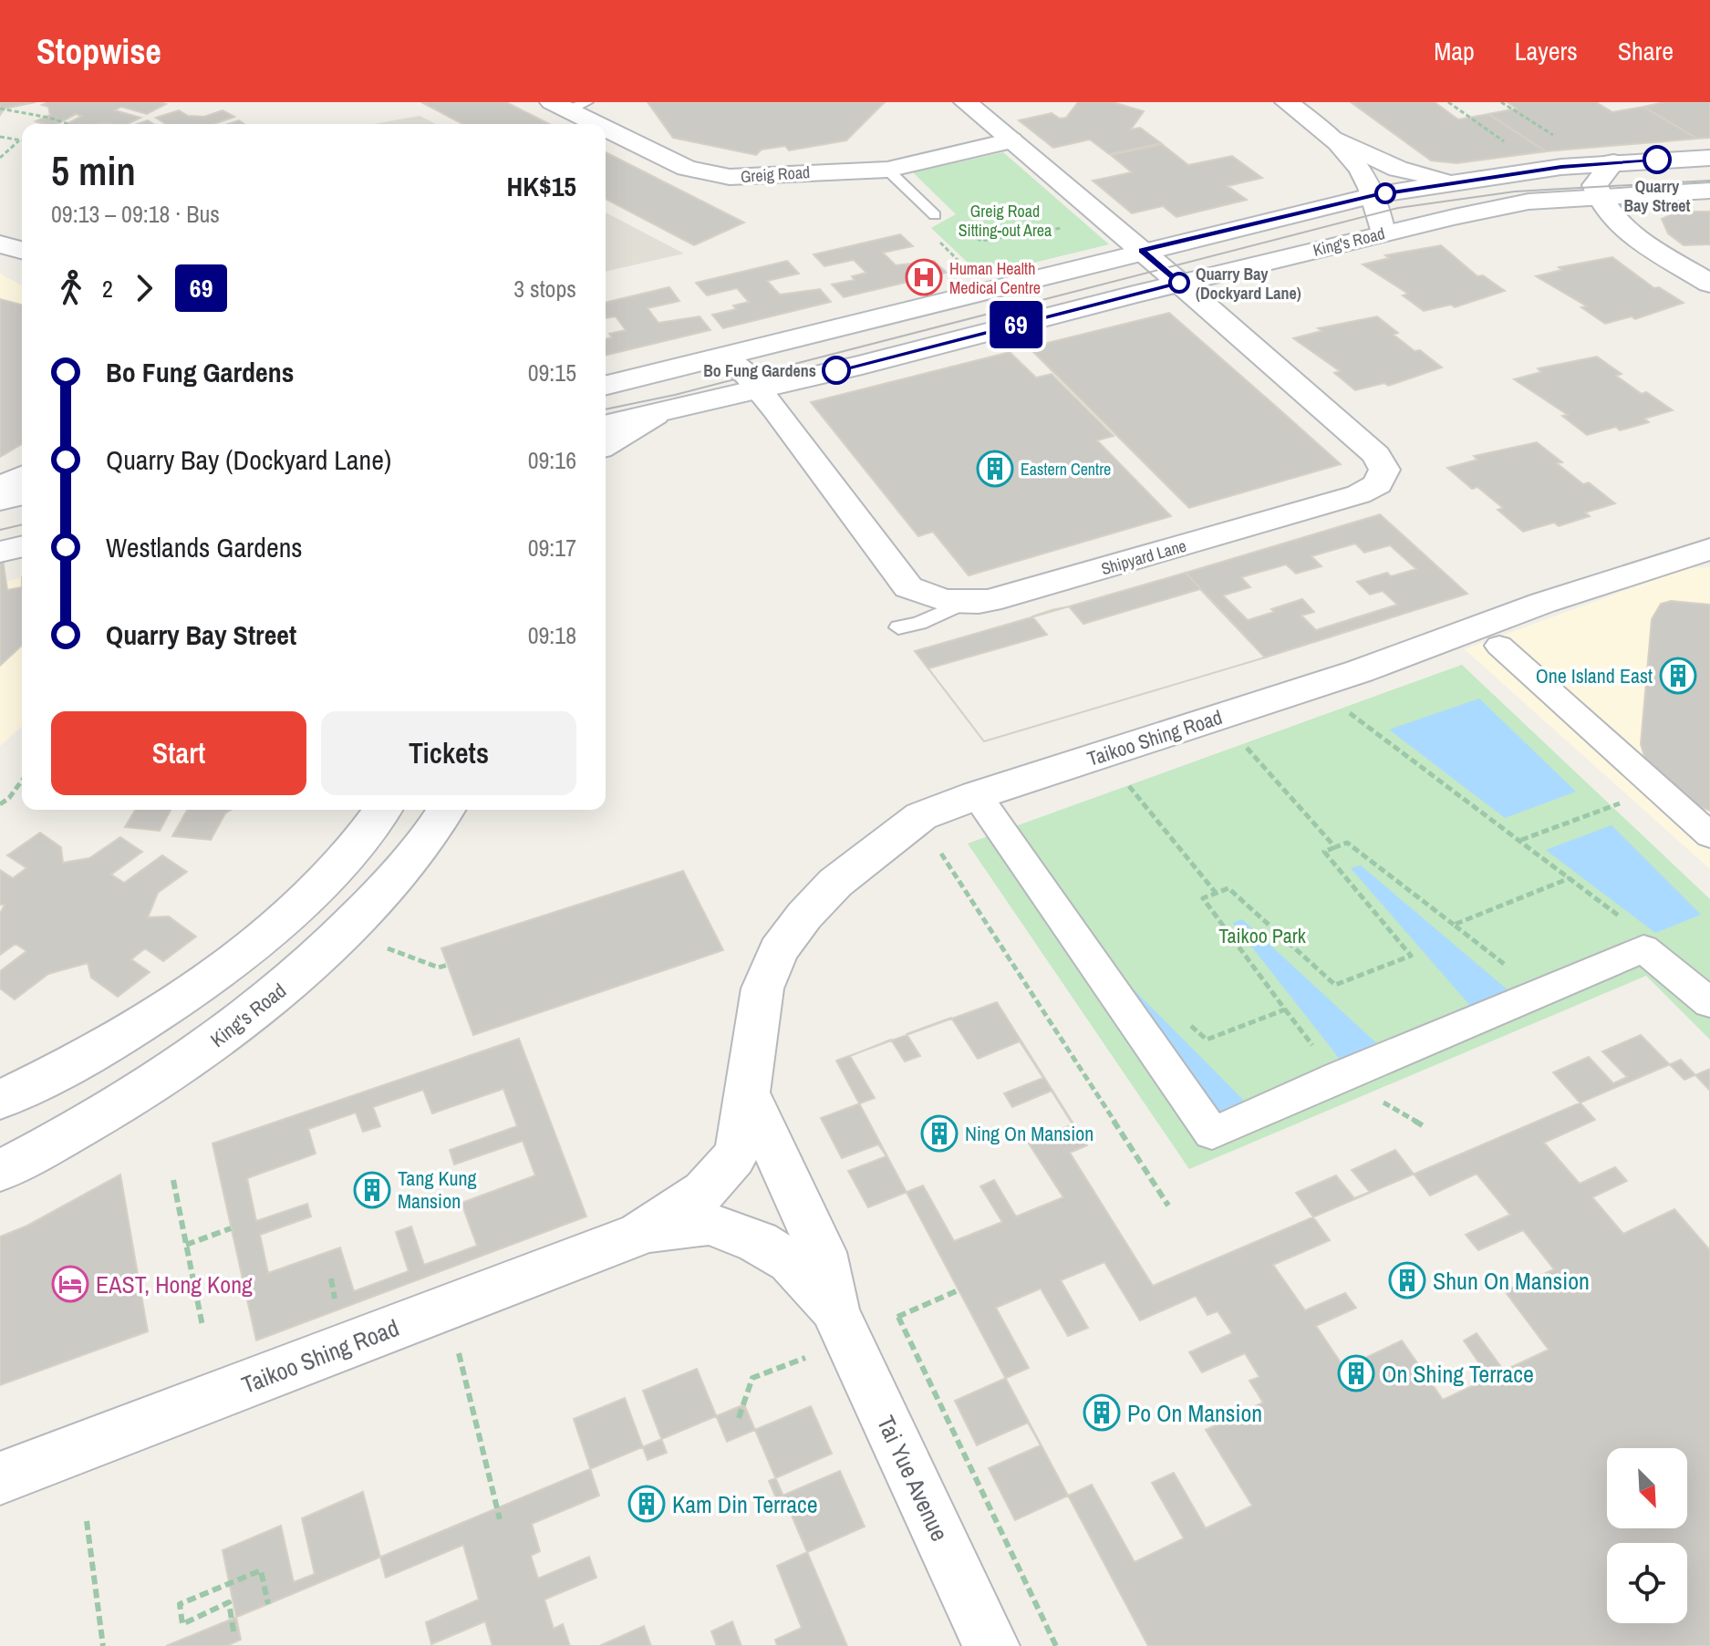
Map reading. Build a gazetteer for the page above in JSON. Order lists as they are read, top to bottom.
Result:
{
  "streets": {
    "street": [
      "Greig Road",
      "King's Road",
      "Shipyard Lane",
      "Taikoo Shing Road",
      "Tai Yue Avenue"
    ]
  },
  "crossings": [
    ["King's Road", "Shipyard Lane"],
    ["Taikoo Shing Road", "Tai Yue Avenue"]
  ],
  "parks": ["Greig Road Sitting-out Area", "Taikoo Park"],
  "places": {
    "other": ["Quarry Bay Street", "Quarry Bay (Dockyard Lane)", "Bo Fung Gardens"],
    "hospital": ["Human Health Medical Centre"],
    "building": [
      "Eastern Centre",
      "One Island East",
      "Ning On Mansion",
      "Tang Kung Mansion",
      "Shun On Mansion",
      "On Shing Terrace",
      "Po On Mansion",
      "Kam Din Terrace"
    ],
    "hotel": ["EAST, Hong Kong"]
  },
  "lines": ["bus line 69"],
  "north": "bottom right",
  "page": {
    "header": "Stopwise",
    "nav": ["Map", "Layers", "Share"],
    "on_map": "69",
    "heading": ["5 min", "09:13 – 09:18 · Bus", "HK$15"],
    "legs": ["2", "69", "3 stops"],
    "list": [
      {
        "name": "Bo Fung Gardens",
        "value": "09:15"
      },
      {
        "name": "Quarry Bay (Dockyard Lane)",
        "value": "09:16"
      },
      {
        "name": "Westlands Gardens",
        "value": "09:17"
      },
      {
        "name": "Quarry Bay Street",
        "value": "09:18"
      }
    ],
    "buttons": ["Start", "Tickets"]
  }
}
